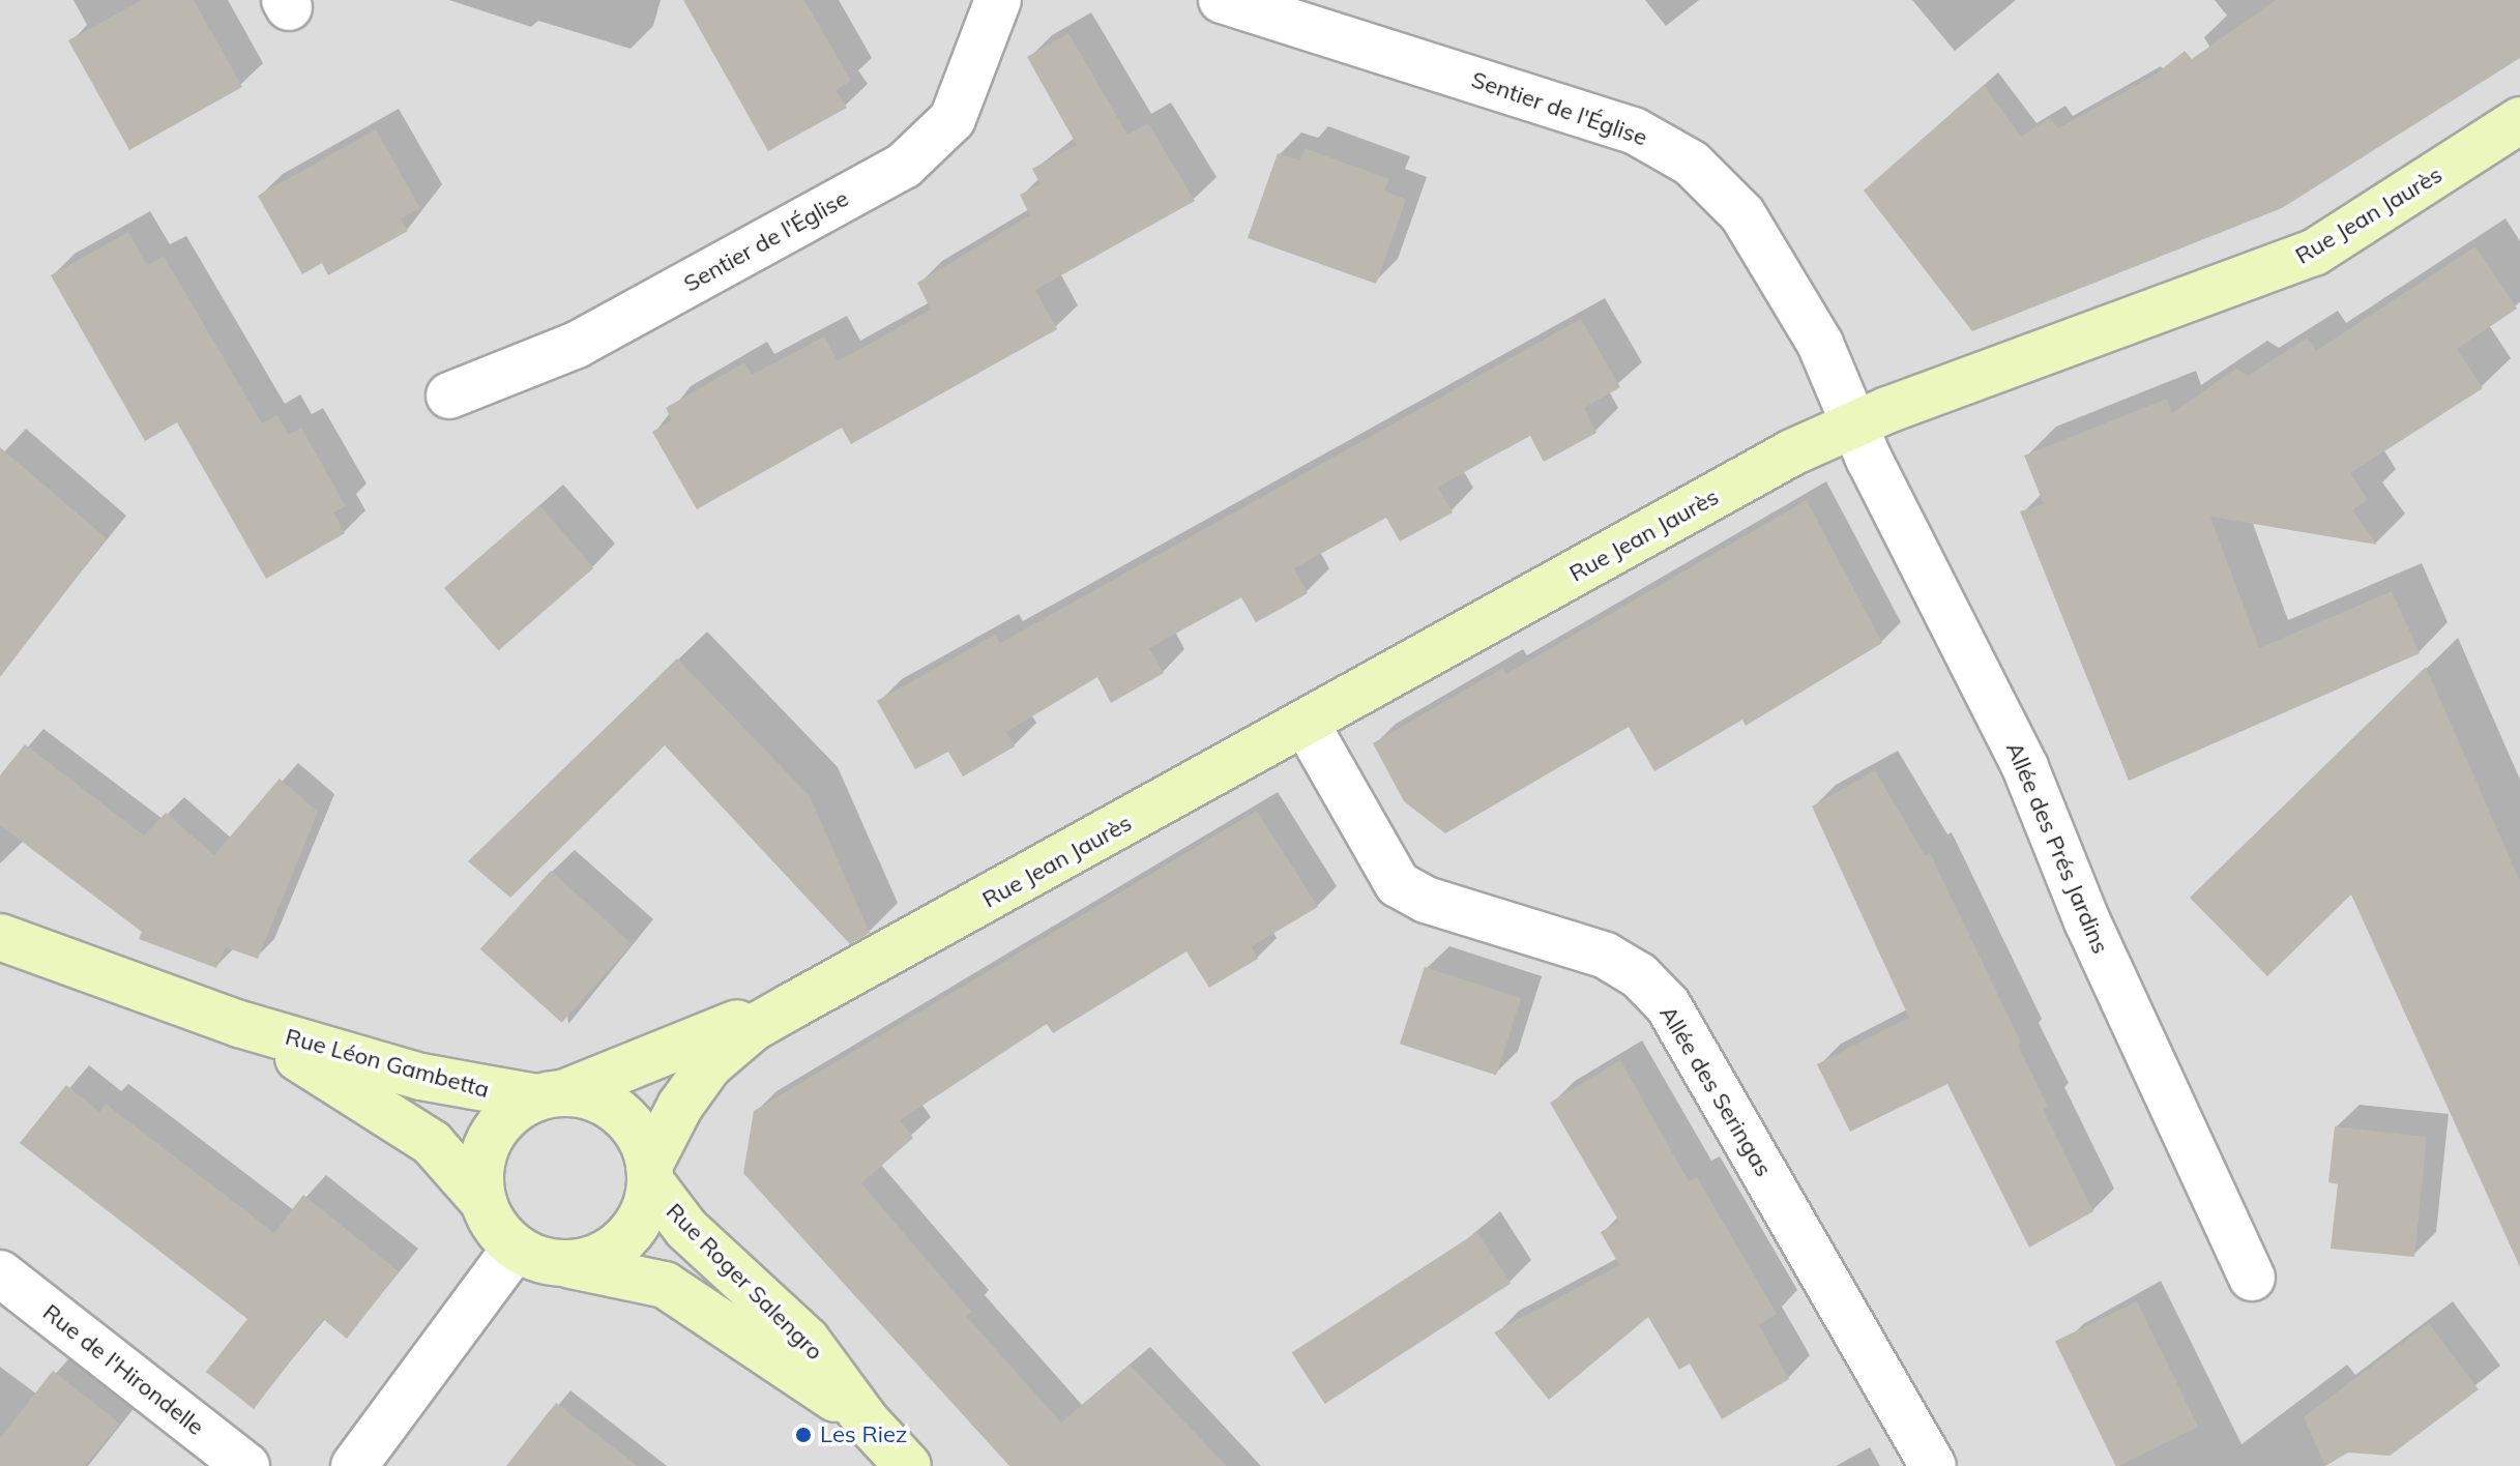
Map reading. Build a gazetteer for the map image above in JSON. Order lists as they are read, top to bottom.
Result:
{
  "streets": {
    "street": [
      "Sentier de l'Église",
      "Rue Jean Jaurès",
      "Allée des Prés Jardins",
      "Rue Léon Gambetta",
      "Allée des Seringas",
      "Rue Roger Salengro",
      "Rue de l'Hirondelle"
    ]
  },
  "crossings": [
    ["Sentier de l'Église", "Rue Jean Jaurès"],
    ["Sentier de l'Église", "Allée des Prés Jardins"],
    ["Rue Jean Jaurès", "Allée des Prés Jardins"],
    ["Rue Jean Jaurès", "Rue Léon Gambetta"],
    ["Rue Jean Jaurès", "Allée des Seringas"],
    ["Rue Jean Jaurès", "Rue Roger Salengro"],
    ["Rue Léon Gambetta", "Rue Roger Salengro"]
  ],
  "places": ["Les Riez"]
}
